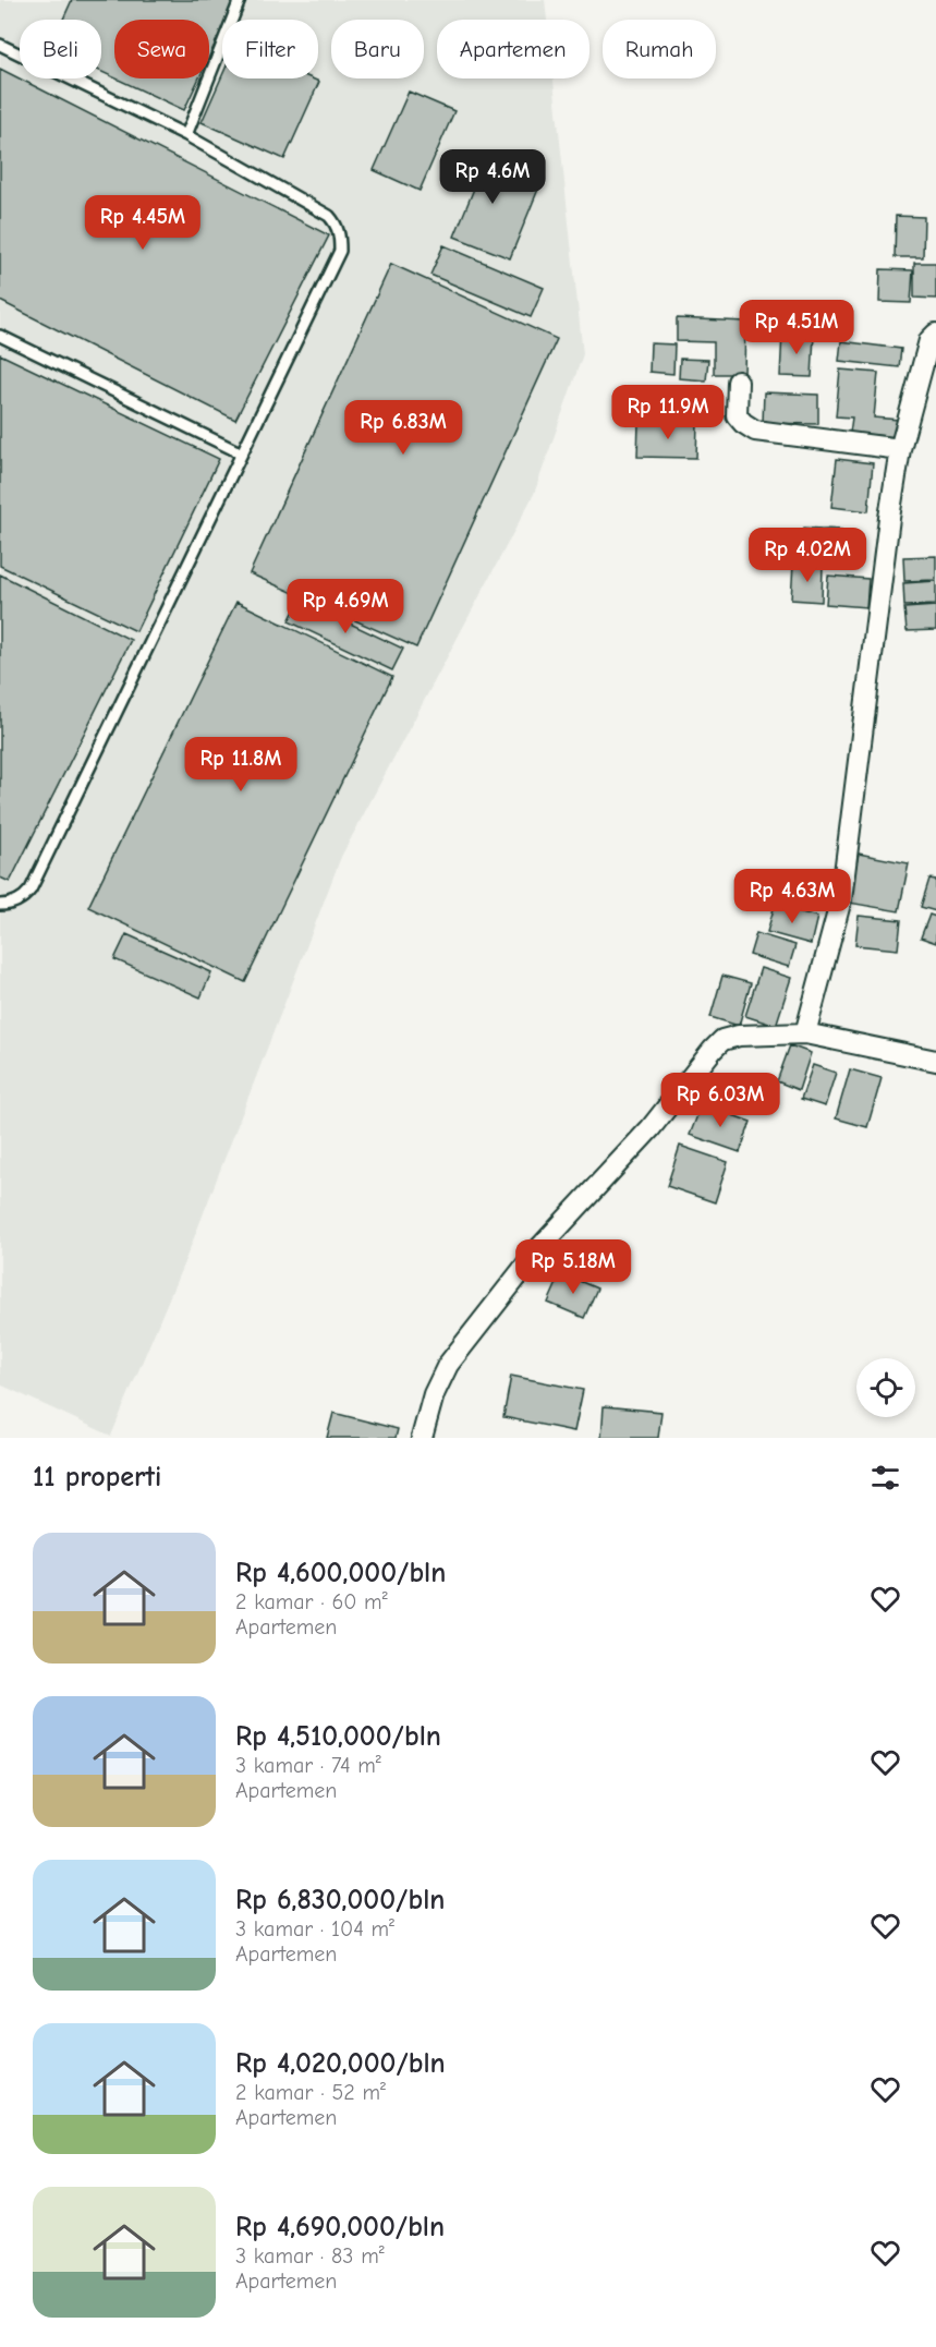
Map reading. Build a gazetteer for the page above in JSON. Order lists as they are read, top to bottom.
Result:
{
  "page": {
    "chip": [
      "Beli",
      "Sewa",
      "Filter",
      "Baru",
      "Apartemen",
      "Rumah"
    ],
    "price": [
      "Rp 4.6M",
      "Rp 4.45M",
      "Rp 4.51M",
      "Rp 11.9M",
      "Rp 6.83M",
      "Rp 4.02M",
      "Rp 4.69M",
      "Rp 11.8M",
      "Rp 4.63M",
      "Rp 6.03M",
      "Rp 5.18M"
    ],
    "heading": "11 properti",
    "list": [
      {
        "name": "Rp 4,600,000/bln",
        "note": "2 kamar · 60 m² · Apartemen"
      },
      {
        "name": "Rp 4,510,000/bln",
        "note": "3 kamar · 74 m² · Apartemen"
      },
      {
        "name": "Rp 6,830,000/bln",
        "note": "3 kamar · 104 m² · Apartemen"
      },
      {
        "name": "Rp 4,020,000/bln",
        "note": "2 kamar · 52 m² · Apartemen"
      },
      {
        "name": "Rp 4,690,000/bln",
        "note": "3 kamar · 83 m² · Apartemen"
      }
    ]
  }
}
